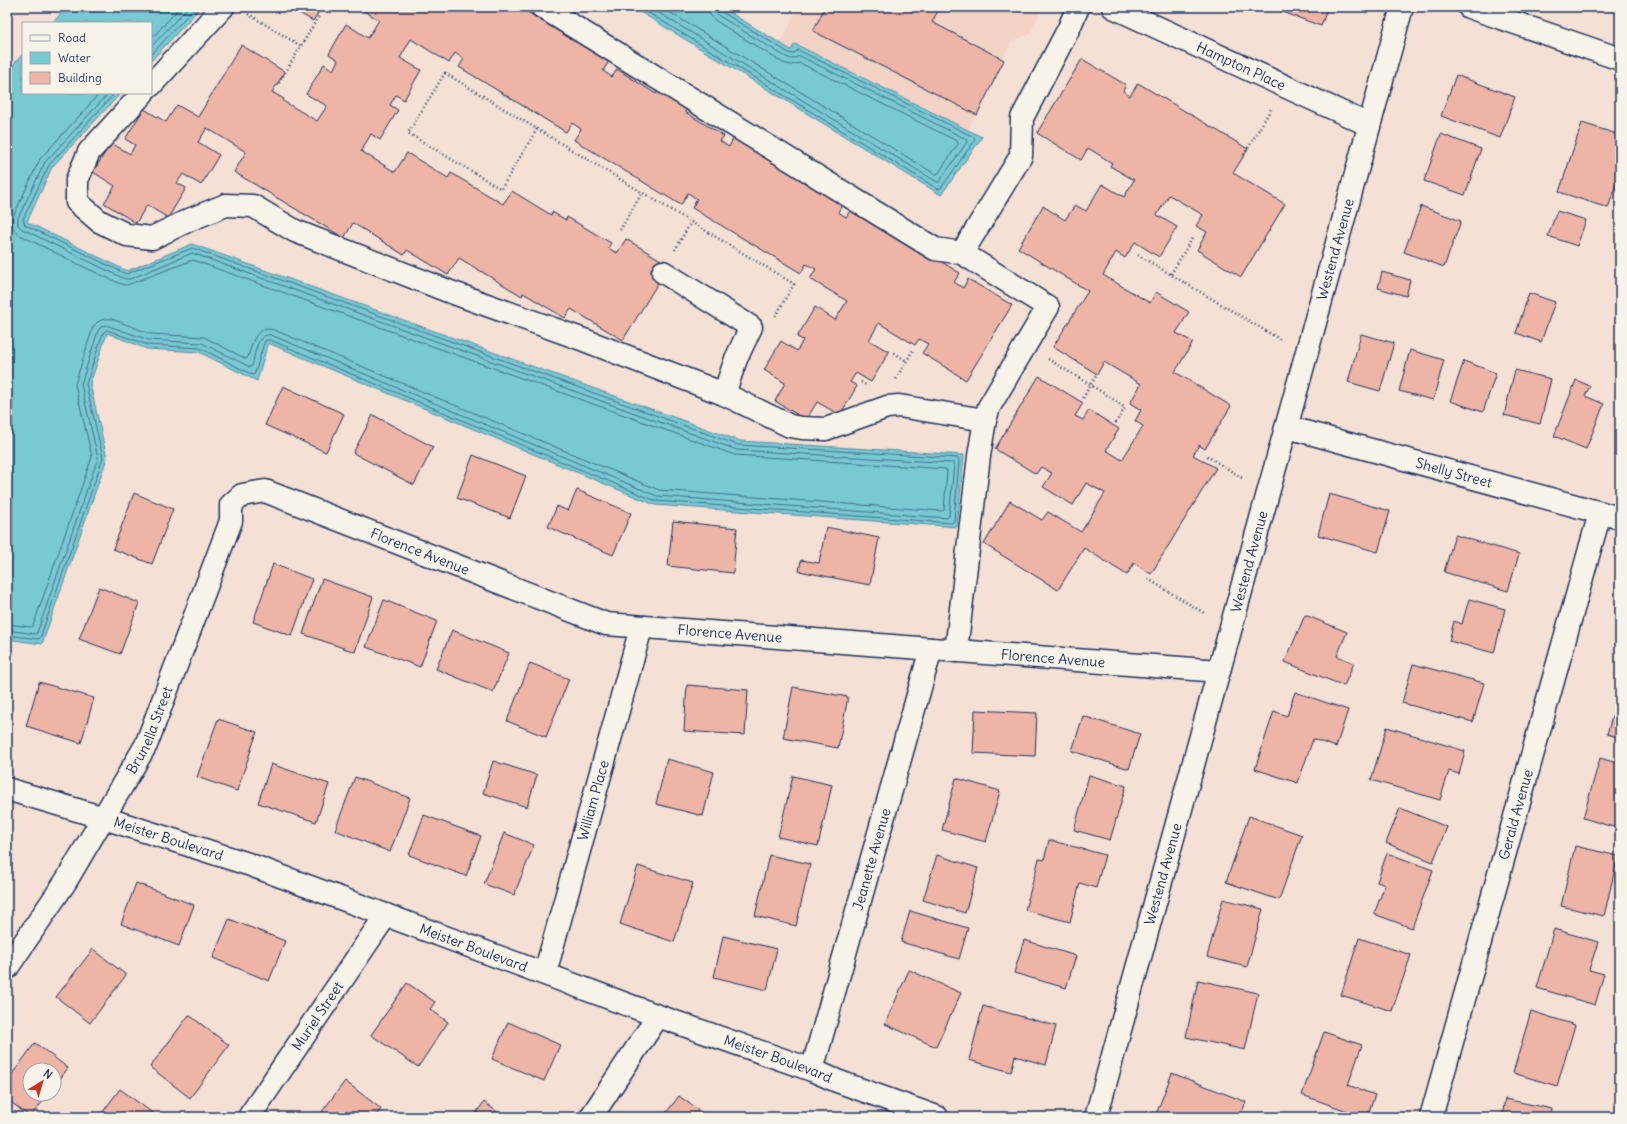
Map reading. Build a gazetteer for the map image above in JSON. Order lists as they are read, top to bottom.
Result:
{
  "streets": {
    "street": [
      "Hampton Place",
      "Westend Avenue",
      "Shelly Street",
      "Florence Avenue",
      "Brunella Street",
      "William Place",
      "Gerald Avenue",
      "Meister Boulevard",
      "Jeanette Avenue",
      "Muriel Street"
    ]
  },
  "crossings": [
    ["Hampton Place", "Westend Avenue"],
    ["Westend Avenue", "Shelly Street"],
    ["Westend Avenue", "Florence Avenue"],
    ["Shelly Street", "Gerald Avenue"],
    ["Florence Avenue", "Brunella Street"],
    ["Florence Avenue", "William Place"],
    ["Florence Avenue", "Jeanette Avenue"],
    ["Brunella Street", "Meister Boulevard"],
    ["William Place", "Meister Boulevard"],
    ["Meister Boulevard", "Jeanette Avenue"],
    ["Meister Boulevard", "Muriel Street"]
  ],
  "legend": ["Road", "Water", "Building"],
  "north": "top right"
}
